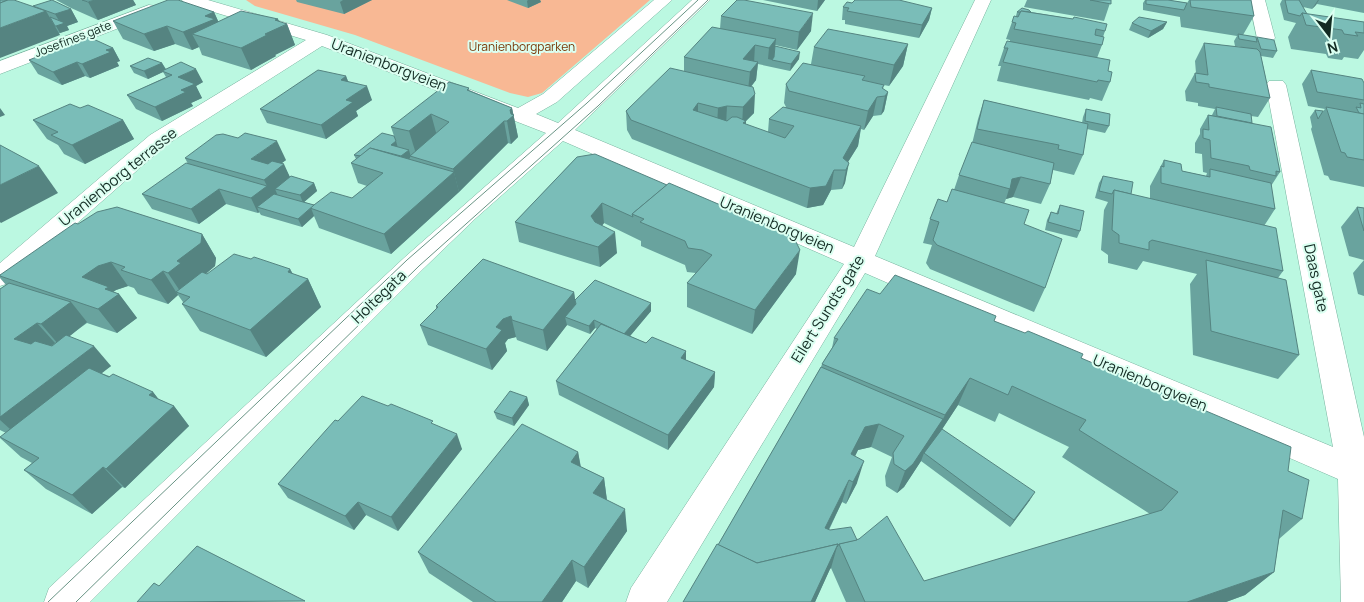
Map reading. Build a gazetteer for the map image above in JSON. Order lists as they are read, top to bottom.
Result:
{
  "streets": {
    "street": [
      "Josefines gate",
      "Uranienborgveien",
      "Uranienborg terrasse",
      "Daas gate",
      "Holtegata",
      "Eilert Sundts gate"
    ]
  },
  "crossings": [
    ["Uranienborgveien", "Uranienborg terrasse"],
    ["Uranienborgveien", "Daas gate"],
    ["Uranienborgveien", "Holtegata"],
    ["Uranienborgveien", "Eilert Sundts gate"]
  ],
  "parks": ["Uranienborgparken"],
  "north": "bottom"
}
